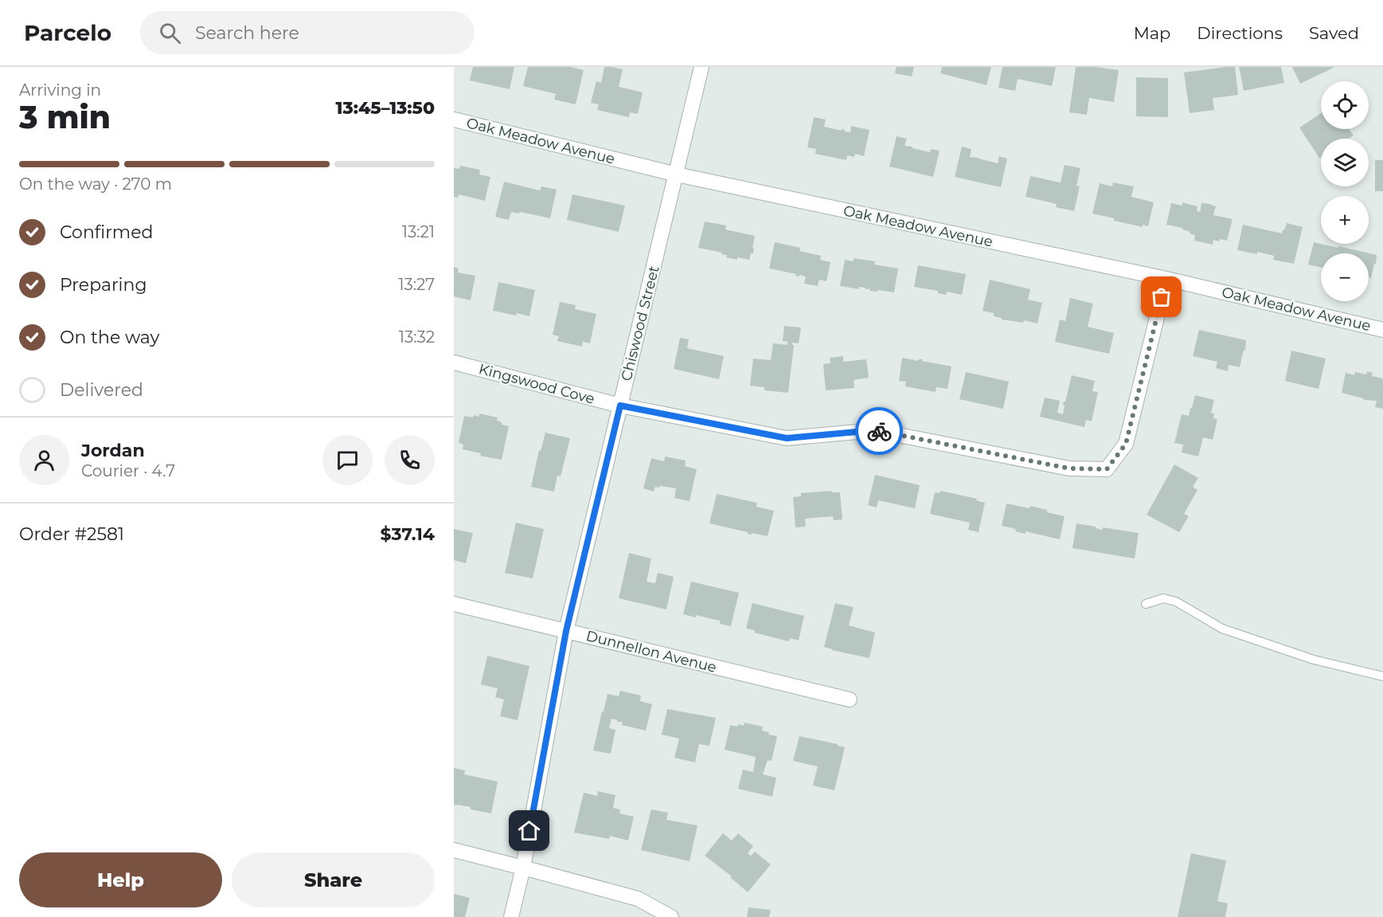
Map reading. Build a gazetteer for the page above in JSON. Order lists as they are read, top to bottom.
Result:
{
  "streets": {
    "street": [
      "Oak Meadow Avenue",
      "Chiswood Street",
      "Kingswood Cove",
      "Dunnellon Avenue"
    ]
  },
  "crossings": [
    ["Oak Meadow Avenue", "Chiswood Street"],
    ["Oak Meadow Avenue", "Kingswood Cove"],
    ["Chiswood Street", "Kingswood Cove"],
    ["Chiswood Street", "Dunnellon Avenue"]
  ],
  "page": {
    "header": "Parcelo",
    "search": "Search here",
    "nav": ["Map", "Directions", "Saved"],
    "heading": ["3 min", "Arriving in", "13:45–13:50"],
    "panel": [
      "Jordan",
      "Courier · 4.7",
      "Order #2581",
      "$37.14"
    ],
    "map_buttons": ["+", "−"],
    "bar": "On the way · 270 m",
    "list": [
      ["Confirmed", "13:21"],
      ["Preparing", "13:27"],
      ["On the way", "13:32"],
      "Delivered"
    ],
    "buttons": ["Help", "Share"]
  }
}
